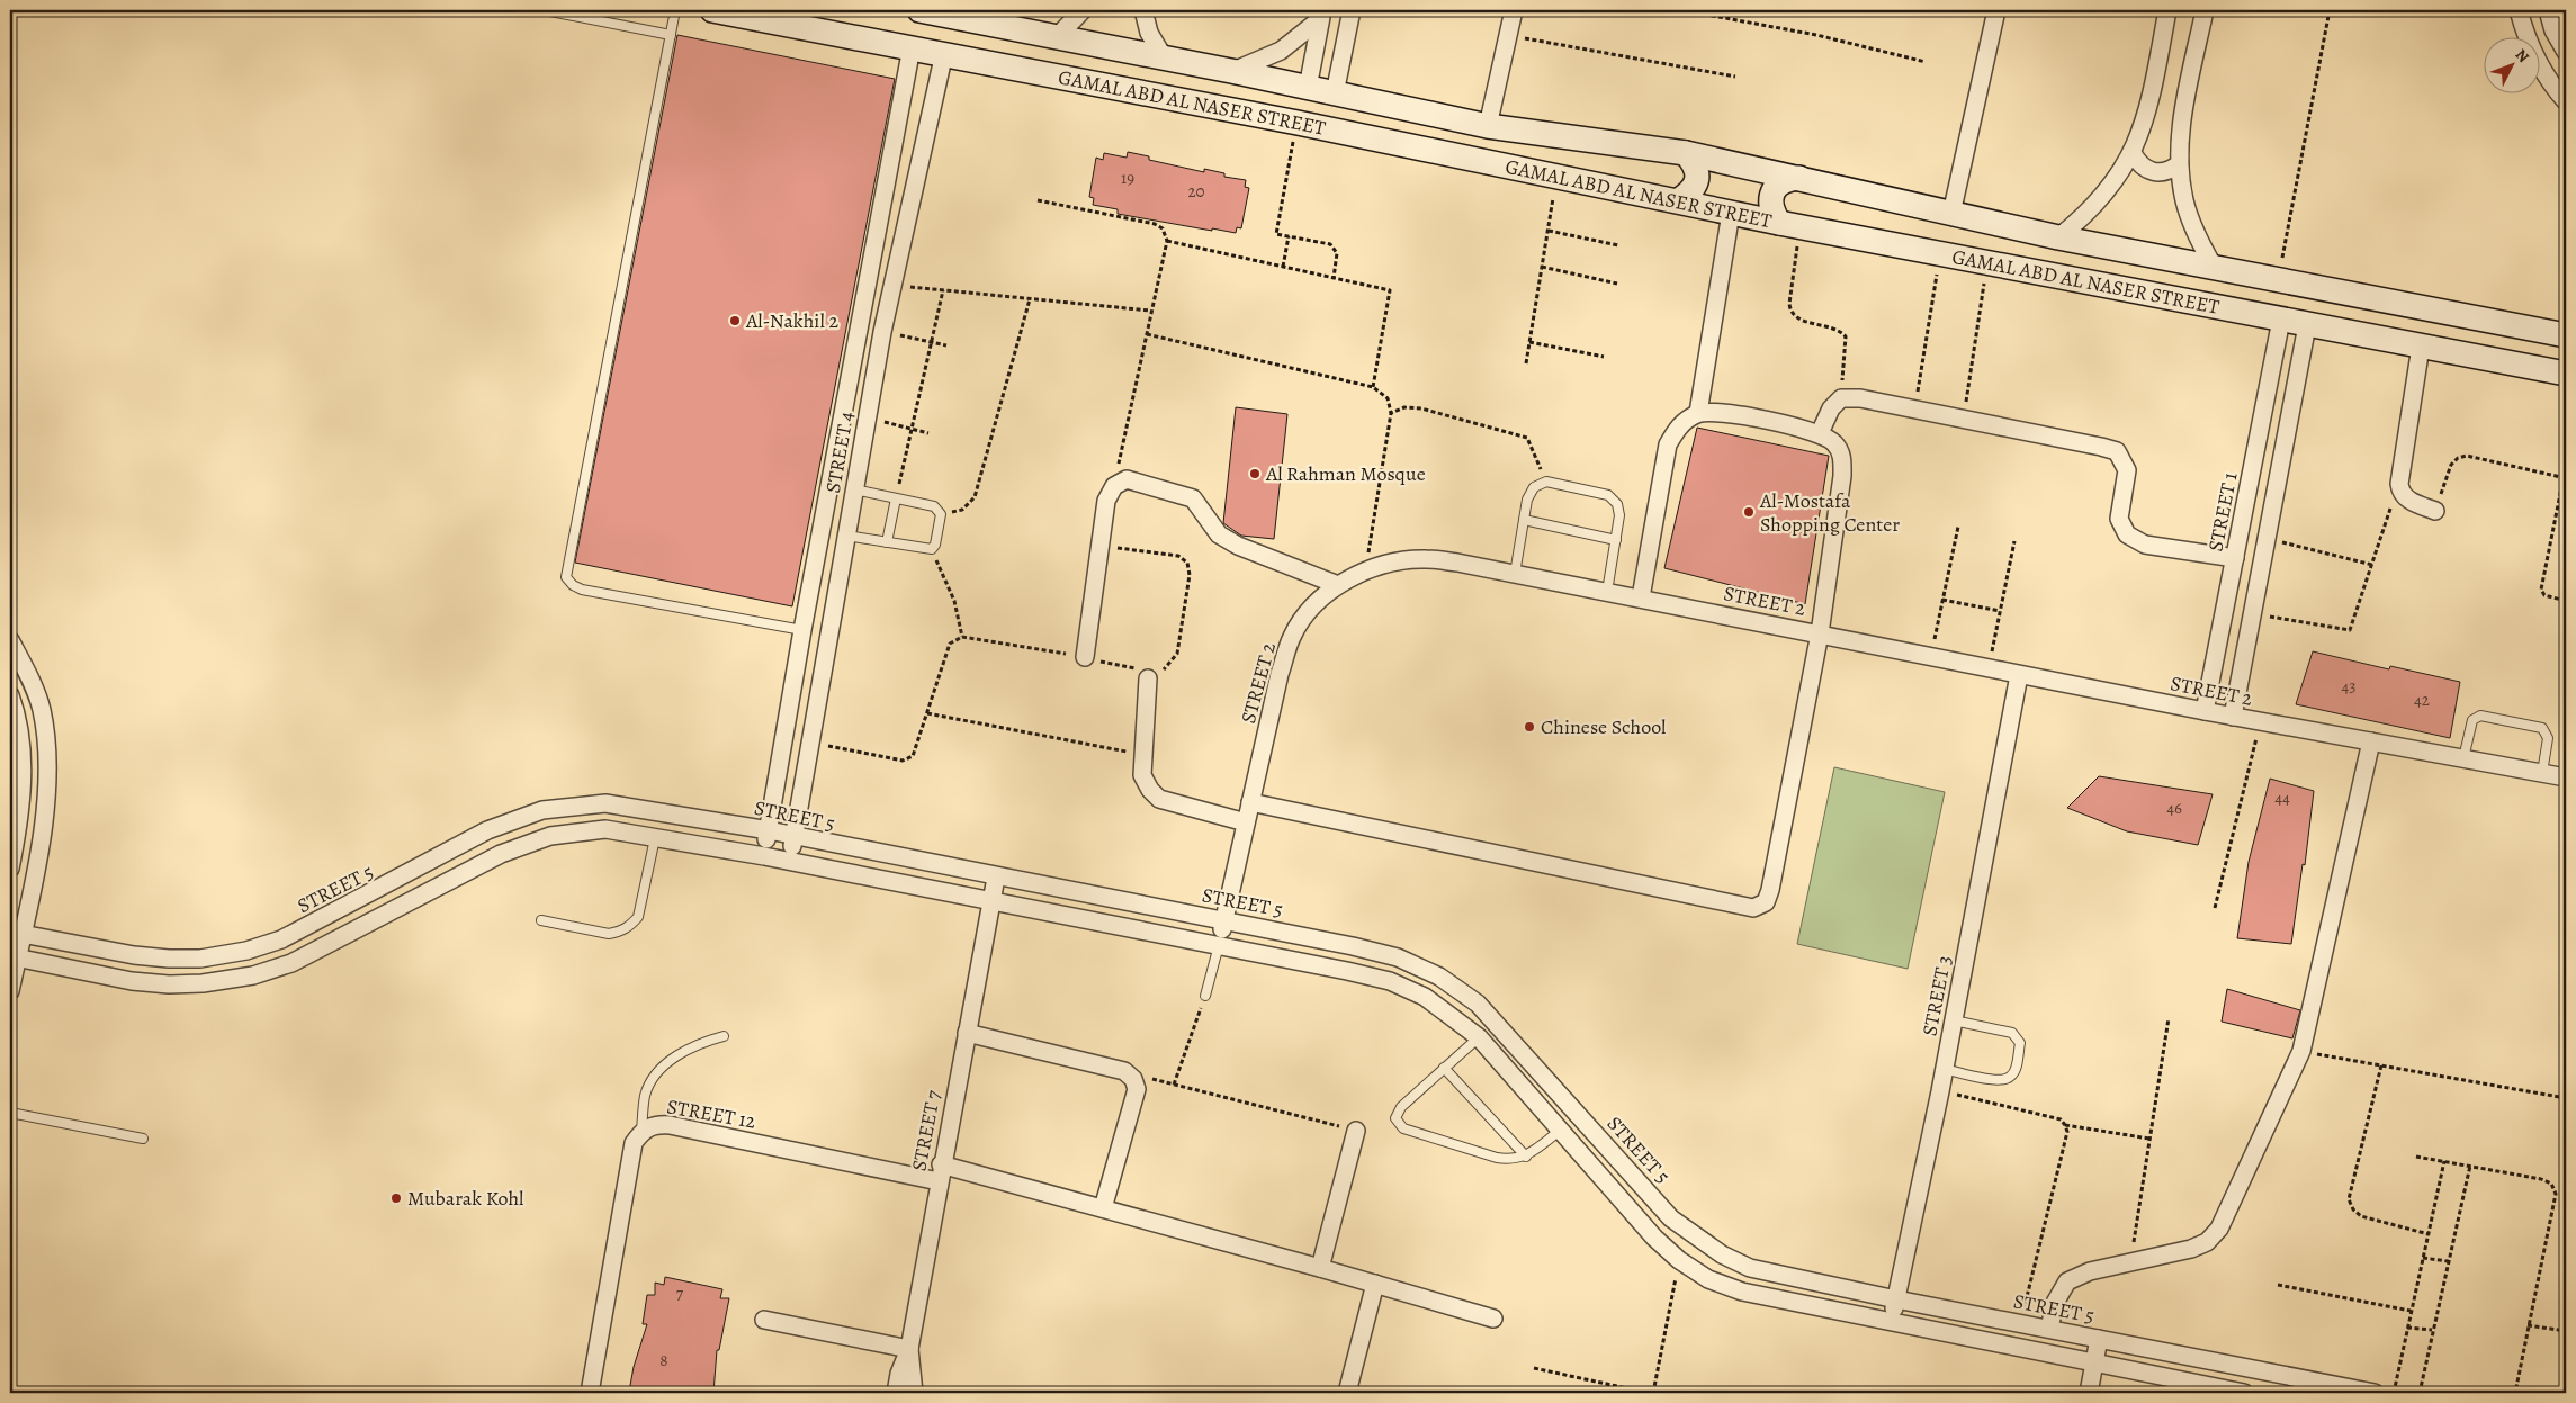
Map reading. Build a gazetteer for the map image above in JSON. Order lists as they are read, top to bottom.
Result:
{
  "streets": {
    "main road": ["GAMAL ABD AL NASER STREET"],
    "street": [
      "STREET 4",
      "STREET 1",
      "STREET 2",
      "STREET 5",
      "STREET 3",
      "STREET 12",
      "STREET 7"
    ]
  },
  "crossings": [
    ["GAMAL ABD AL NASER STREET", "STREET 4"],
    ["GAMAL ABD AL NASER STREET", "STREET 1"],
    ["STREET 4", "STREET 5"],
    ["STREET 1", "STREET 2"],
    ["STREET 2", "STREET 5"],
    ["STREET 2", "STREET 3"],
    ["STREET 5", "STREET 3"],
    ["STREET 5", "STREET 7"],
    ["STREET 12", "STREET 7"]
  ],
  "places": [
    "Al-Nakhil 2",
    "Al Rahman Mosque",
    "Al-Mostafa Shopping Center",
    "Chinese School",
    "Mubarak Kohl"
  ],
  "house_numbers": [
    "19",
    "20",
    "43",
    "42",
    "44",
    "46",
    "7",
    "8"
  ],
  "north": "top right"
}
